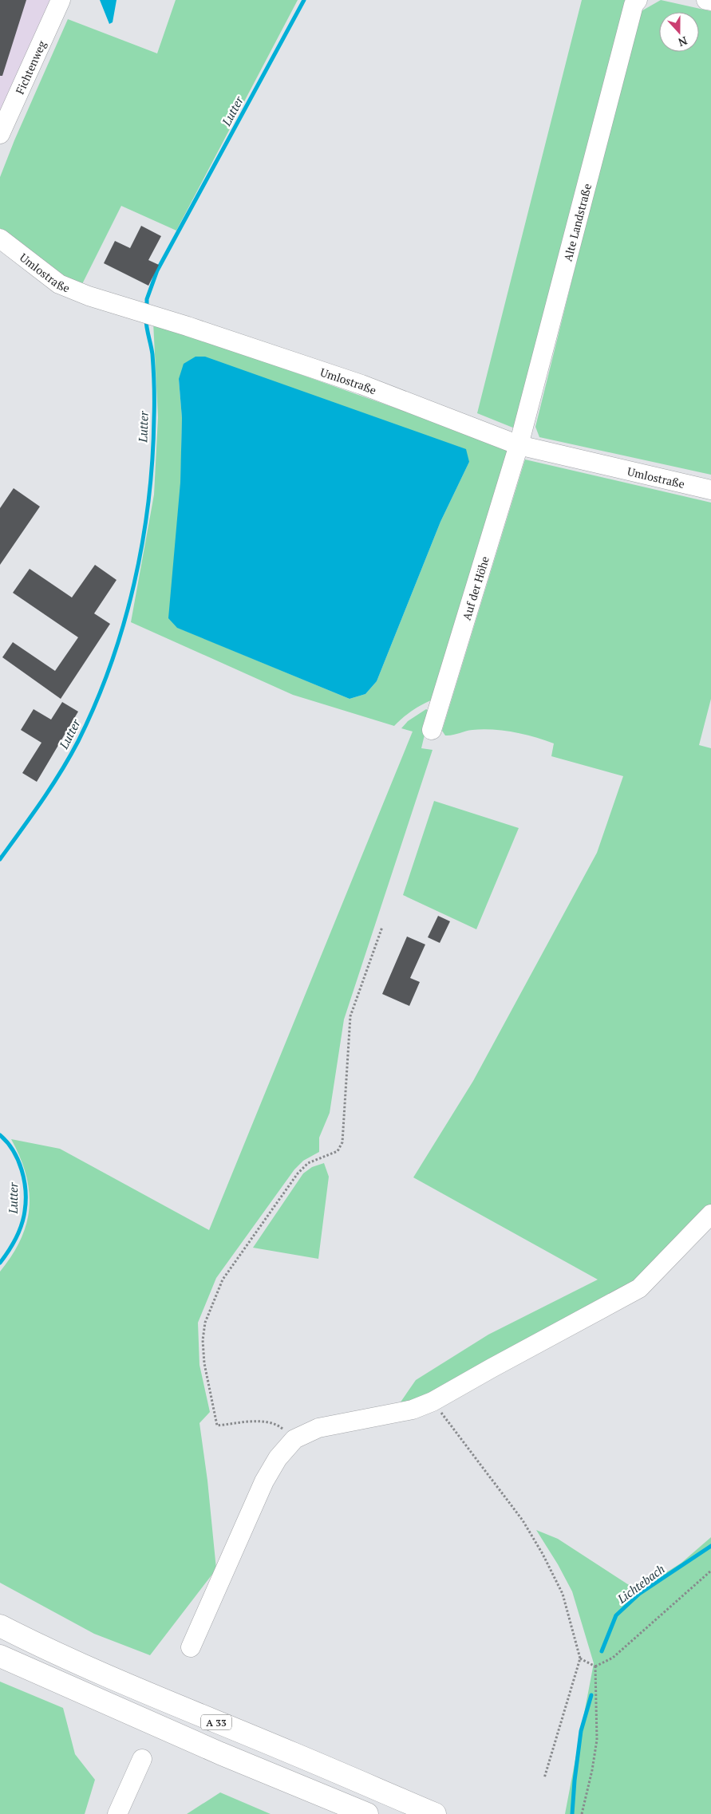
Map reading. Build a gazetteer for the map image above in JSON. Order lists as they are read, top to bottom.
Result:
{
  "streets": {
    "highway": ["A 33"],
    "street": [
      "Fichtenweg",
      "Alte Landstraße",
      "Umlostraße",
      "Auf der Höhe"
    ]
  },
  "crossings": [
    ["Alte Landstraße", "Umlostraße"],
    ["Alte Landstraße", "Auf der Höhe"],
    ["Umlostraße", "Auf der Höhe"]
  ],
  "water": ["Lutter", "Lichtebach"],
  "north": "bottom"
}
